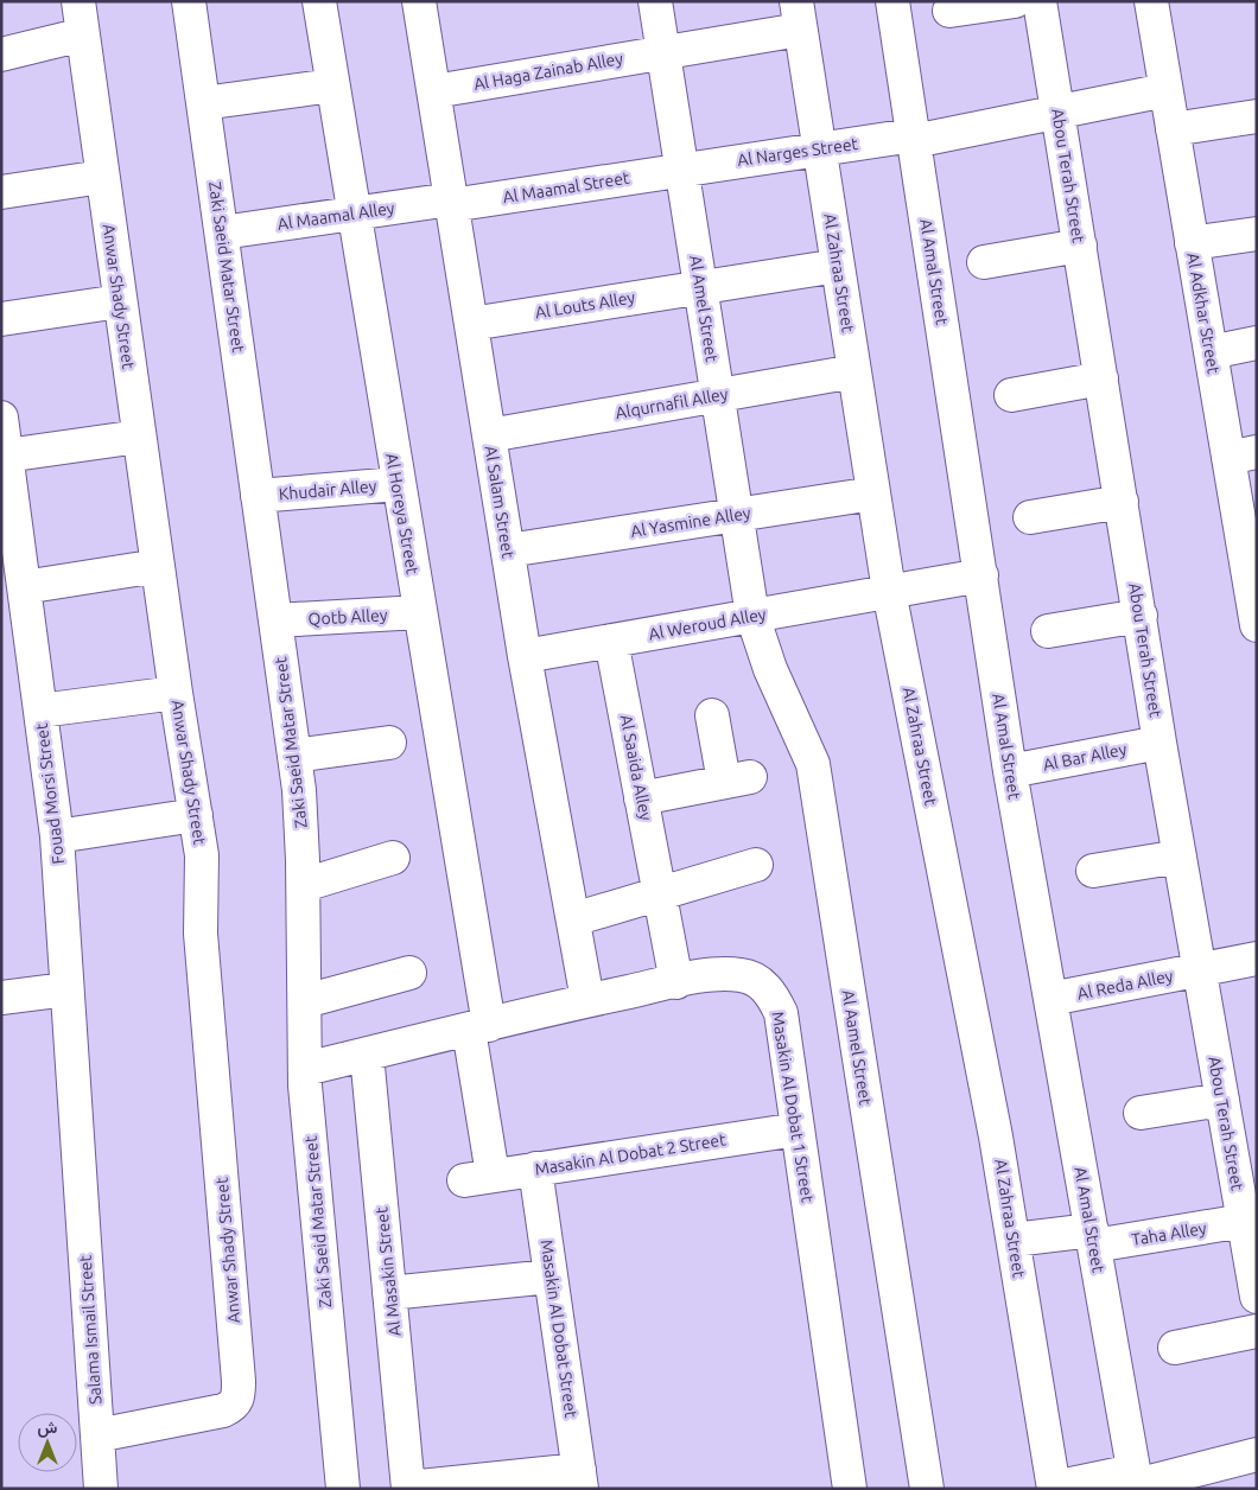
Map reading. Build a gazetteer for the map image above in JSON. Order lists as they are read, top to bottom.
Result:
{
  "streets": {
    "street": [
      "Al Haga Zainab Alley",
      "Al Narges Street",
      "Abou Terah Street",
      "Al Maamal Street",
      "Al Maamal Alley",
      "Zaki Saeid Matar Street",
      "Al Amal Street",
      "Al Zahraa Street",
      "Anwar Shady Street",
      "Al Louts Alley",
      "Al Amel Street",
      "Al Adkhar Street",
      "Alqurnafil Alley",
      "Khudair Alley",
      "Al Salam Street",
      "Al Horeya Street",
      "Al Yasmine Alley",
      "Qotb Alley",
      "Al Weroud Alley",
      "Al Bar Alley",
      "Al Saaida Alley",
      "Fouad Morsi Street",
      "Al Reda Alley",
      "Al Aamel Street",
      "Masakin Al Dobat 1 Street",
      "Masakin Al Dobat 2 Street",
      "Taha Alley",
      "Al Masakin Street",
      "Masakin Al Dobat Street",
      "Salama Ismail Street"
    ]
  },
  "crossings": [
    ["Al Haga Zainab Alley", "Al Zahraa Street"],
    ["Al Haga Zainab Alley", "Al Amel Street"],
    ["Al Haga Zainab Alley", "Al Salam Street"],
    ["Al Narges Street", "Abou Terah Street"],
    ["Al Narges Street", "Al Maamal Street"],
    ["Al Narges Street", "Al Amal Street"],
    ["Al Narges Street", "Al Zahraa Street"],
    ["Al Narges Street", "Al Amel Street"],
    ["Al Narges Street", "Al Adkhar Street"],
    ["Abou Terah Street", "Al Bar Alley"],
    ["Abou Terah Street", "Al Reda Alley"],
    ["Abou Terah Street", "Taha Alley"],
    ["Al Maamal Street", "Al Maamal Alley"],
    ["Al Maamal Street", "Al Amel Street"],
    ["Al Maamal Street", "Al Salam Street"],
    ["Al Maamal Alley", "Zaki Saeid Matar Street"],
    ["Al Maamal Alley", "Al Salam Street"],
    ["Al Maamal Alley", "Al Horeya Street"],
    ["Zaki Saeid Matar Street", "Khudair Alley"],
    ["Zaki Saeid Matar Street", "Qotb Alley"],
    ["Zaki Saeid Matar Street", "Masakin Al Dobat 1 Street"],
    ["Al Amal Street", "Al Weroud Alley"],
    ["Al Amal Street", "Al Bar Alley"],
    ["Al Amal Street", "Al Reda Alley"],
    ["Al Amal Street", "Taha Alley"],
    ["Al Zahraa Street", "Al Louts Alley"],
    ["Al Zahraa Street", "Alqurnafil Alley"],
    ["Al Zahraa Street", "Al Yasmine Alley"],
    ["Al Zahraa Street", "Al Weroud Alley"],
    ["Al Zahraa Street", "Taha Alley"],
    ["Anwar Shady Street", "Salama Ismail Street"],
    ["Al Louts Alley", "Al Amel Street"],
    ["Al Louts Alley", "Al Salam Street"],
    ["Al Amel Street", "Alqurnafil Alley"],
    ["Al Amel Street", "Al Yasmine Alley"],
    ["Al Amel Street", "Al Weroud Alley"],
    ["Al Amel Street", "Al Aamel Street"],
    ["Alqurnafil Alley", "Al Salam Street"],
    ["Khudair Alley", "Al Horeya Street"],
    ["Al Salam Street", "Al Yasmine Alley"],
    ["Al Salam Street", "Al Weroud Alley"],
    ["Al Salam Street", "Masakin Al Dobat 1 Street"],
    ["Al Horeya Street", "Qotb Alley"],
    ["Al Horeya Street", "Masakin Al Dobat 1 Street"],
    ["Al Horeya Street", "Masakin Al Dobat 2 Street"],
    ["Al Weroud Alley", "Al Saaida Alley"],
    ["Al Weroud Alley", "Al Aamel Street"],
    ["Al Saaida Alley", "Masakin Al Dobat 1 Street"],
    ["Fouad Morsi Street", "Salama Ismail Street"],
    ["Masakin Al Dobat 1 Street", "Masakin Al Dobat 2 Street"],
    ["Masakin Al Dobat 1 Street", "Al Masakin Street"],
    ["Masakin Al Dobat 2 Street", "Masakin Al Dobat Street"]
  ],
  "north": "top"
}
